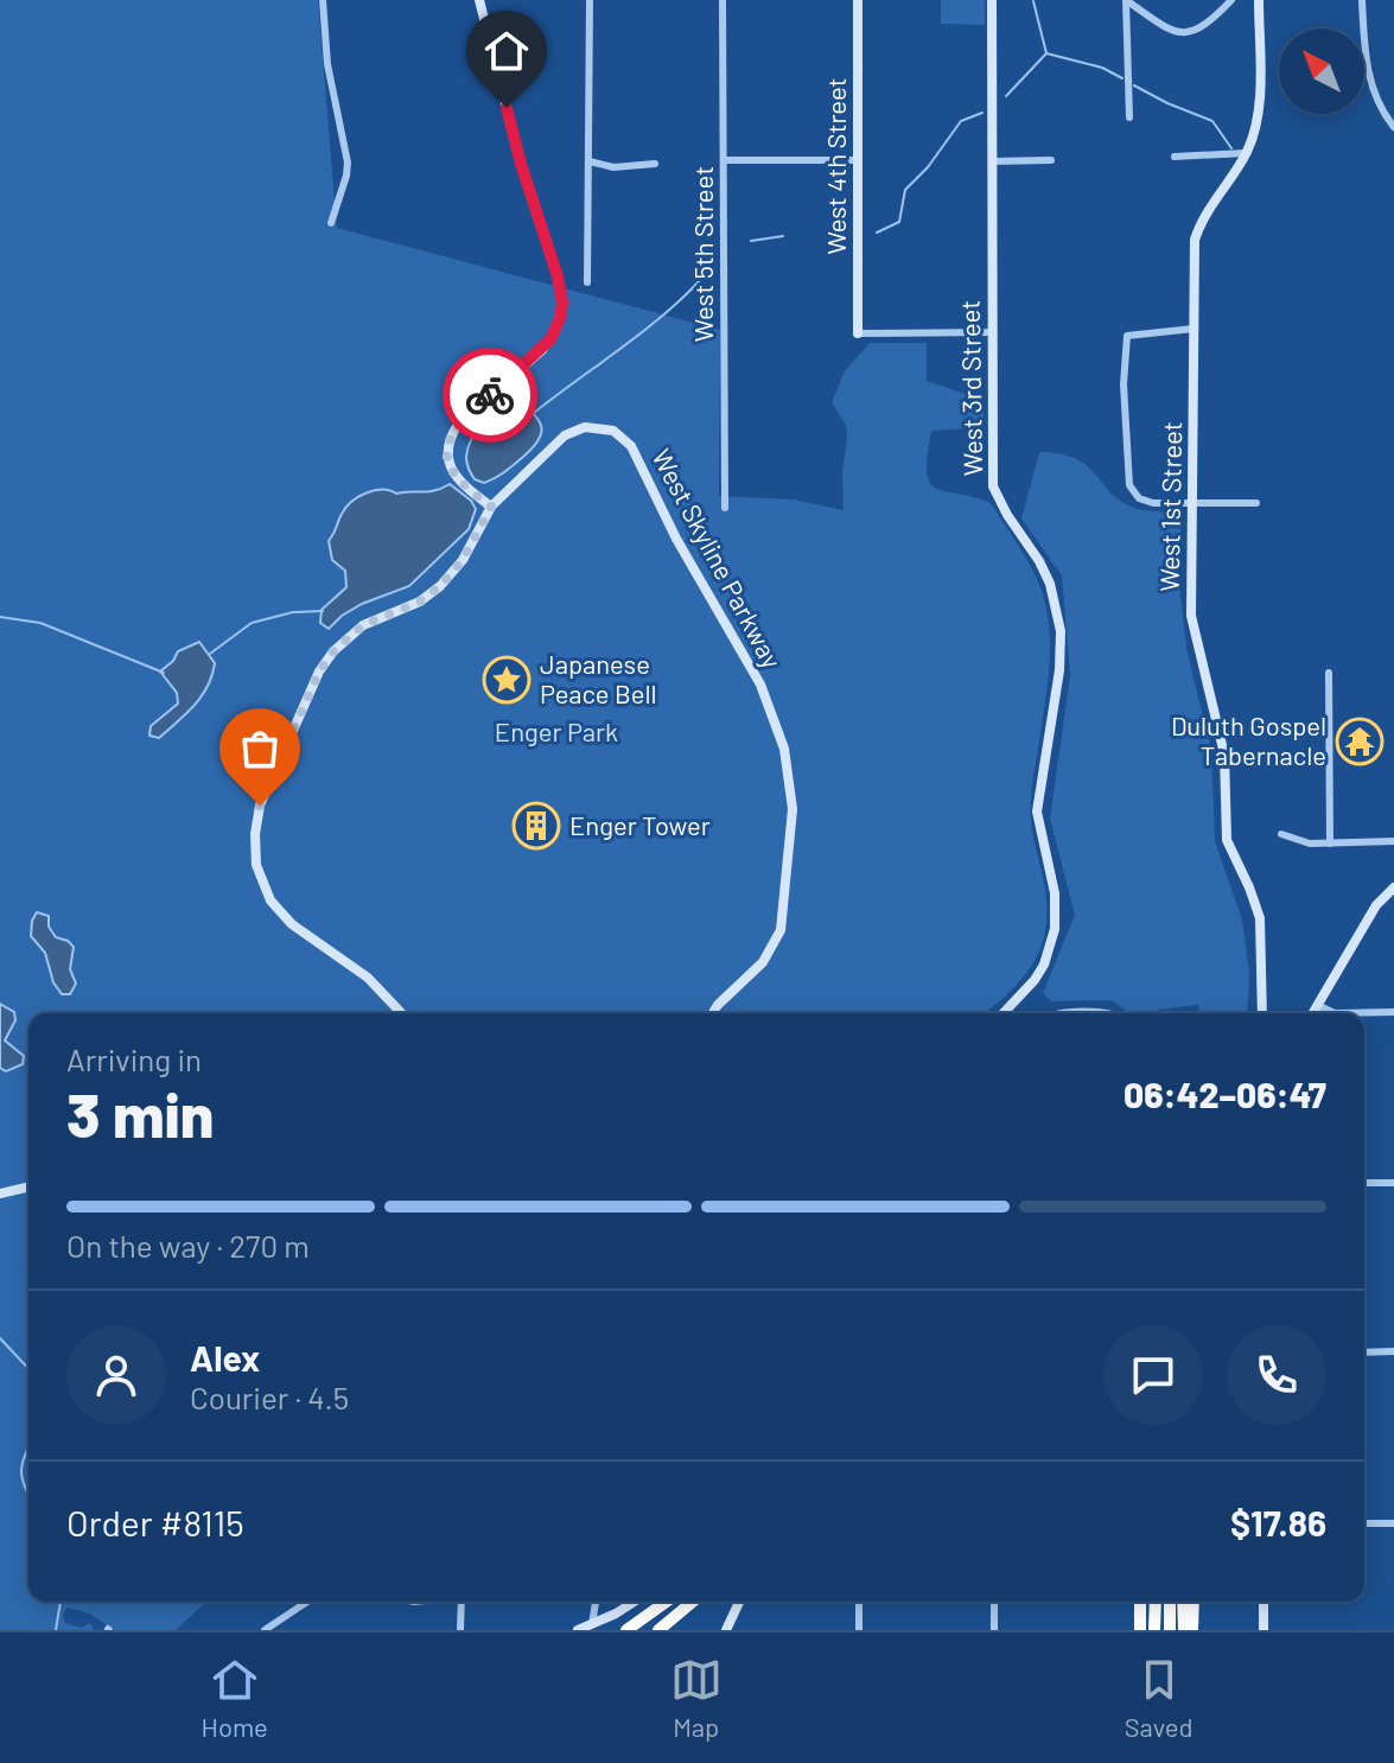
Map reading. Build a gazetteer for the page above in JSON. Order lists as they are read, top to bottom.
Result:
{
  "streets": {
    "street": [
      "West 4th Street",
      "West 5th Street",
      "West 3rd Street",
      "West 1st Street",
      "West Skyline Parkway"
    ]
  },
  "parks": ["Enger Park"],
  "places": {
    "place": ["Japanese Peace Bell"],
    "temple": ["Duluth Gospel Tabernacle"],
    "building": ["Enger Tower"]
  },
  "north": "top left",
  "page": {
    "heading": ["3 min", "Arriving in", "06:42–06:47"],
    "panel": [
      "Alex",
      "Courier · 4.5",
      "Order #8115",
      "$17.86"
    ],
    "bar": "On the way · 270 m",
    "tabs": ["Home", "Map", "Saved"]
  }
}
